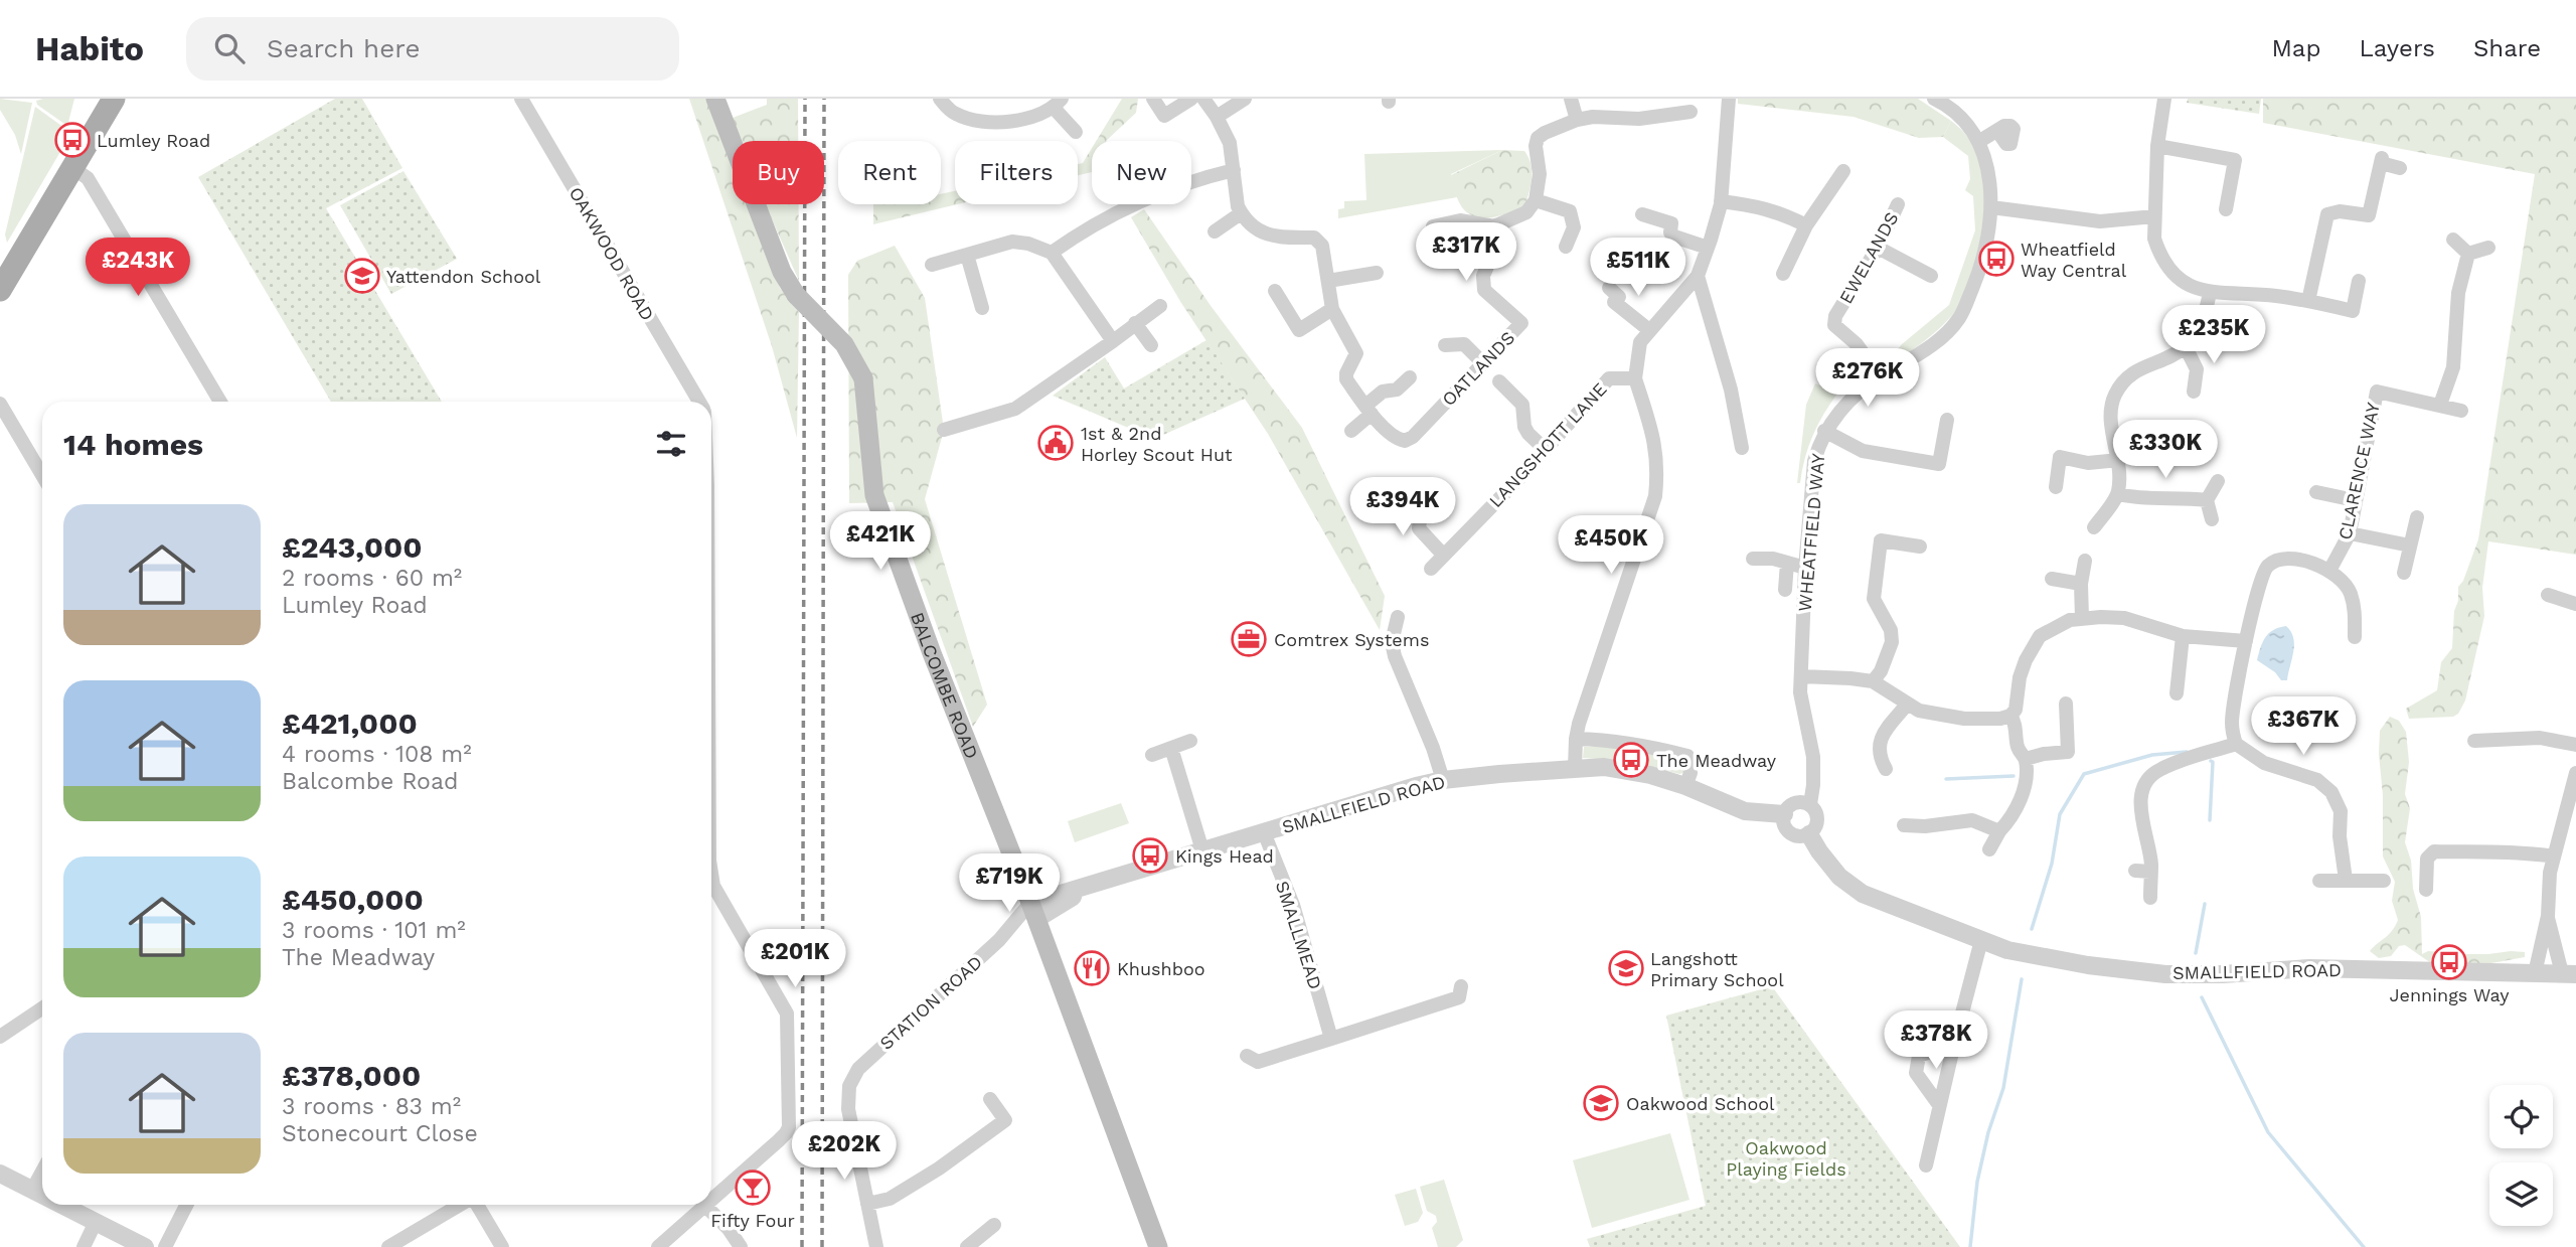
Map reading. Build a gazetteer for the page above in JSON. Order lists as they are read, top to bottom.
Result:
{
  "streets": {
    "main road": ["BALCOMBE ROAD"],
    "street": [
      "OAKWOOD ROAD",
      "EWELANDS",
      "OATLANDS",
      "LANGSHOTT LANE",
      "CLARENCE WAY",
      "WHEATFIELD WAY",
      "SMALLFIELD ROAD",
      "SMALLMEAD",
      "STATION ROAD"
    ]
  },
  "crossings": [
    ["EWELANDS", "WHEATFIELD WAY"],
    ["WHEATFIELD WAY", "SMALLFIELD ROAD"],
    ["BALCOMBE ROAD", "SMALLFIELD ROAD"],
    ["BALCOMBE ROAD", "STATION ROAD"],
    ["SMALLFIELD ROAD", "SMALLMEAD"],
    ["SMALLFIELD ROAD", "STATION ROAD"]
  ],
  "parks": ["Oakwood Playing Fields"],
  "places": {
    "bus stop": [
      "Lumley Road",
      "Wheatfield Way Central",
      "The Meadway",
      "Kings Head",
      "Jennings Way"
    ],
    "school or university": ["Yattendon School", "Langshott Primary School", "Oakwood School"],
    "public building": ["1st & 2nd Horley Scout Hut"],
    "office": ["Comtrex Systems"],
    "restaurant": ["Khushboo"],
    "bar": ["Fifty Four"]
  },
  "page": {
    "header": "Habito",
    "search": "Search here",
    "nav": ["Map", "Layers", "Share"],
    "chip": [
      "Buy",
      "Rent",
      "Filters",
      "New"
    ],
    "price": [
      "£317K",
      "£243K",
      "£511K",
      "£235K",
      "£276K",
      "£330K",
      "£394K",
      "£421K",
      "£450K",
      "£367K",
      "£719K",
      "£201K",
      "£378K",
      "£202K"
    ],
    "heading": "14 homes",
    "list": [
      {
        "name": "£243,000",
        "note": "2 rooms · 60 m² · Lumley Road"
      },
      {
        "name": "£421,000",
        "note": "4 rooms · 108 m² · Balcombe Road"
      },
      {
        "name": "£450,000",
        "note": "3 rooms · 101 m² · The Meadway"
      },
      {
        "name": "£378,000",
        "note": "3 rooms · 83 m² · Stonecourt Close"
      }
    ]
  }
}
